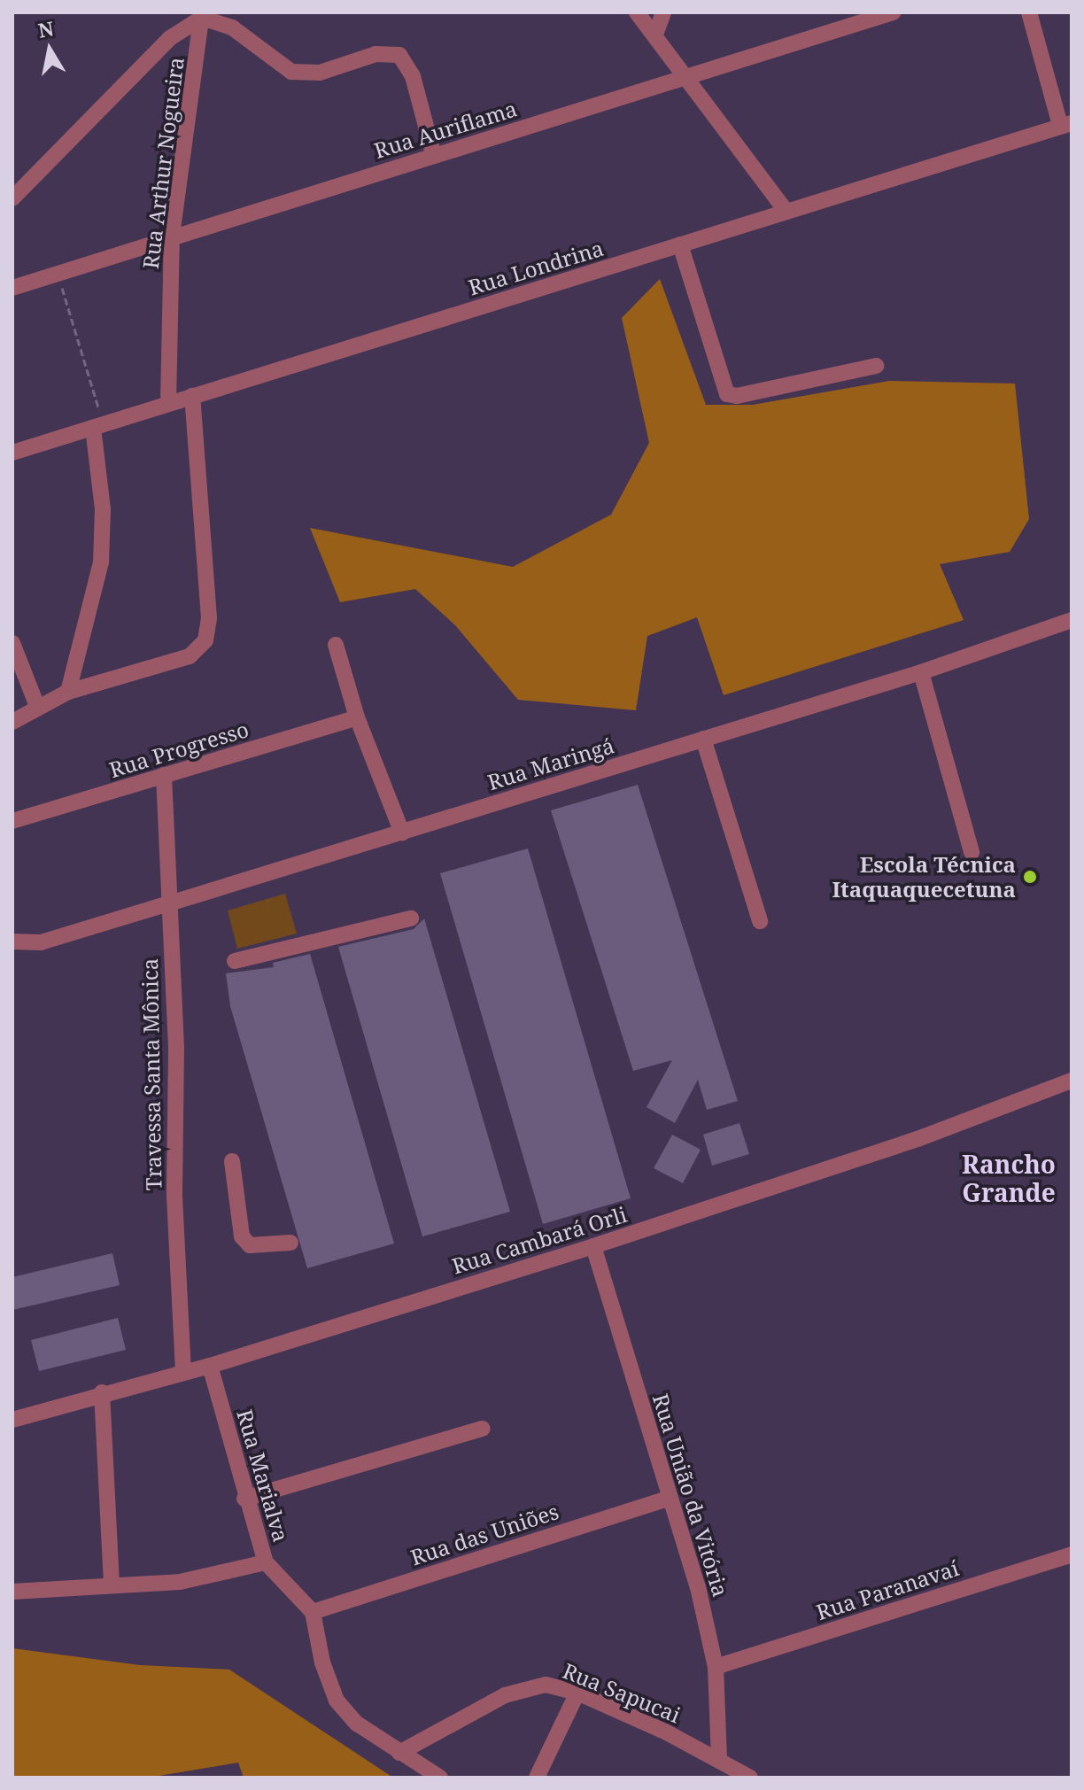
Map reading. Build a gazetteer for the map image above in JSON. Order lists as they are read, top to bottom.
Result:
{
  "streets": {
    "street": [
      "Rua Auriflama",
      "Rua Arthur Nogueira",
      "Rua Londrina",
      "Rua Progresso",
      "Rua Maringá",
      "Travessa Santa Mônica",
      "Rua Cambará Orli",
      "Rua Marialva",
      "Rua União da Vitória",
      "Rua das Uniões",
      "Rua Paranavaí",
      "Rua Sapucai"
    ]
  },
  "crossings": [
    ["Rua Auriflama", "Rua Arthur Nogueira"],
    ["Rua Arthur Nogueira", "Rua Londrina"],
    ["Rua Progresso", "Travessa Santa Mônica"],
    ["Rua Maringá", "Travessa Santa Mônica"],
    ["Travessa Santa Mônica", "Rua Cambará Orli"],
    ["Rua Cambará Orli", "Rua Marialva"],
    ["Rua Cambará Orli", "Rua União da Vitória"],
    ["Rua Marialva", "Rua das Uniões"],
    ["Rua União da Vitória", "Rua das Uniões"],
    ["Rua União da Vitória", "Rua Paranavaí"],
    ["Rua União da Vitória", "Rua Sapucai"]
  ],
  "districts": ["Rancho Grande"],
  "places": ["Escola Técnica Itaquaquecetuna"],
  "north": "top"
}
